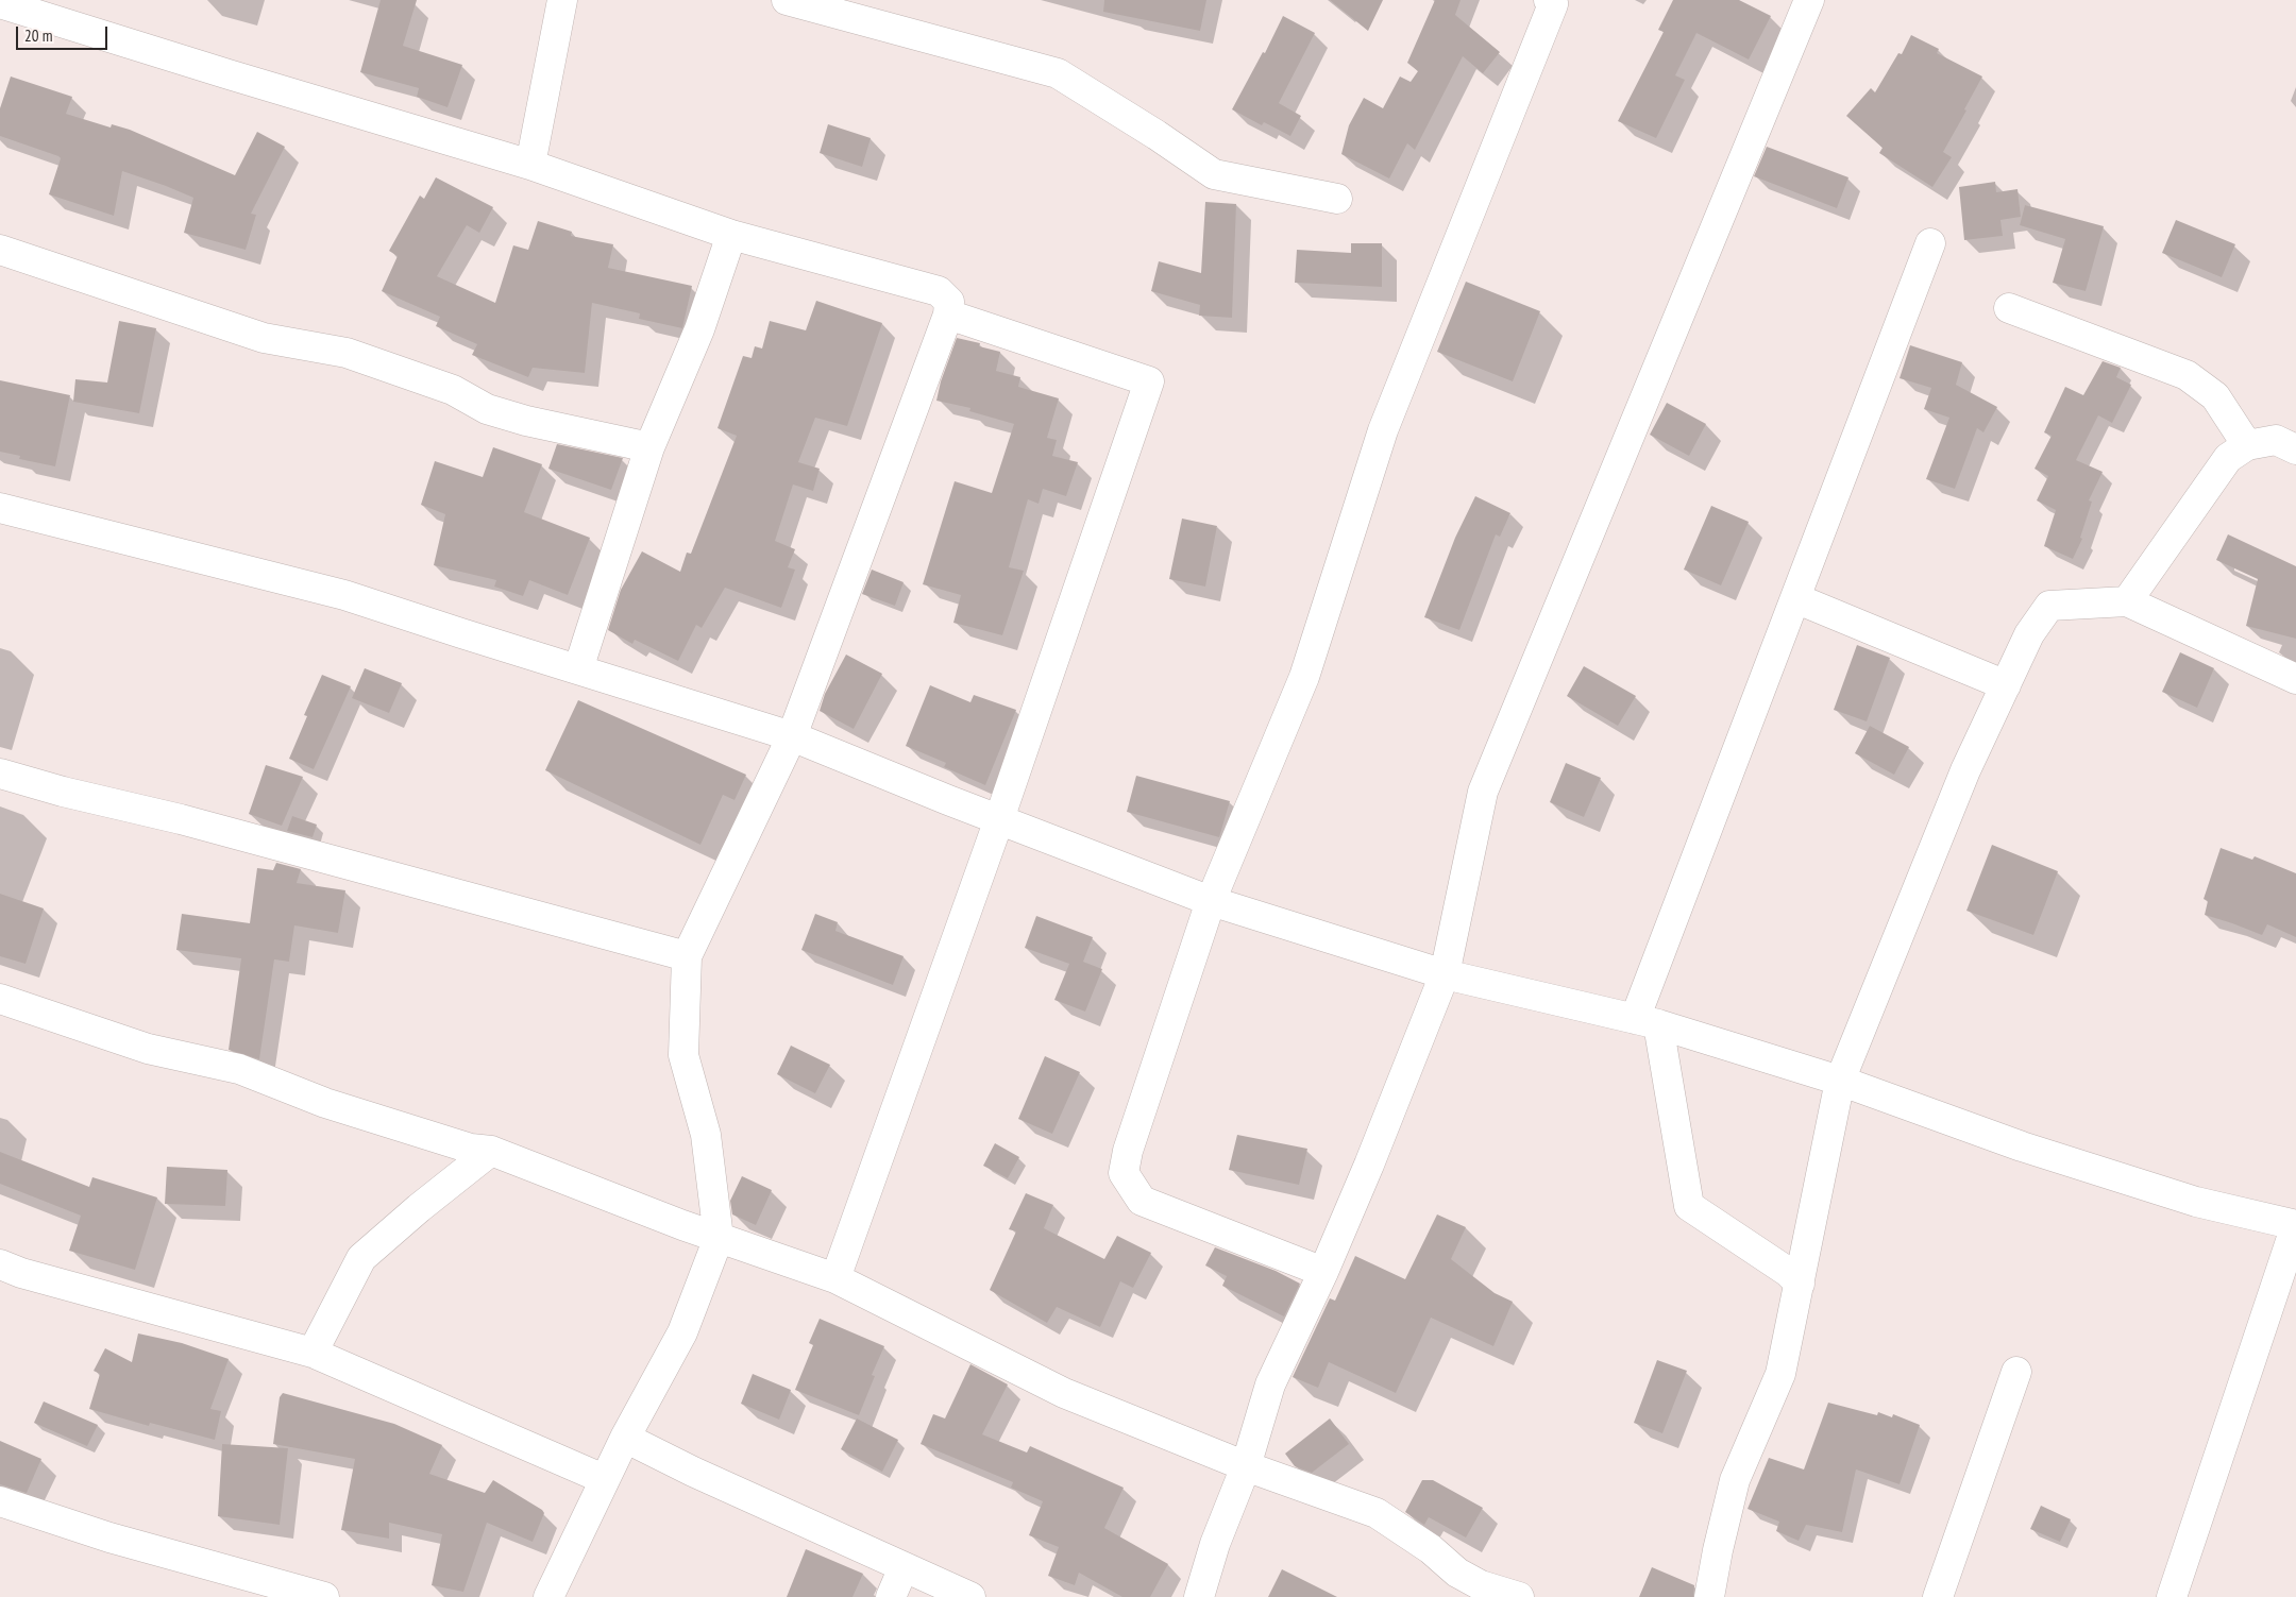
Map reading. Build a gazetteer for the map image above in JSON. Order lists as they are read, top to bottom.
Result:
{
  "scale_bar": "20 m"
}
